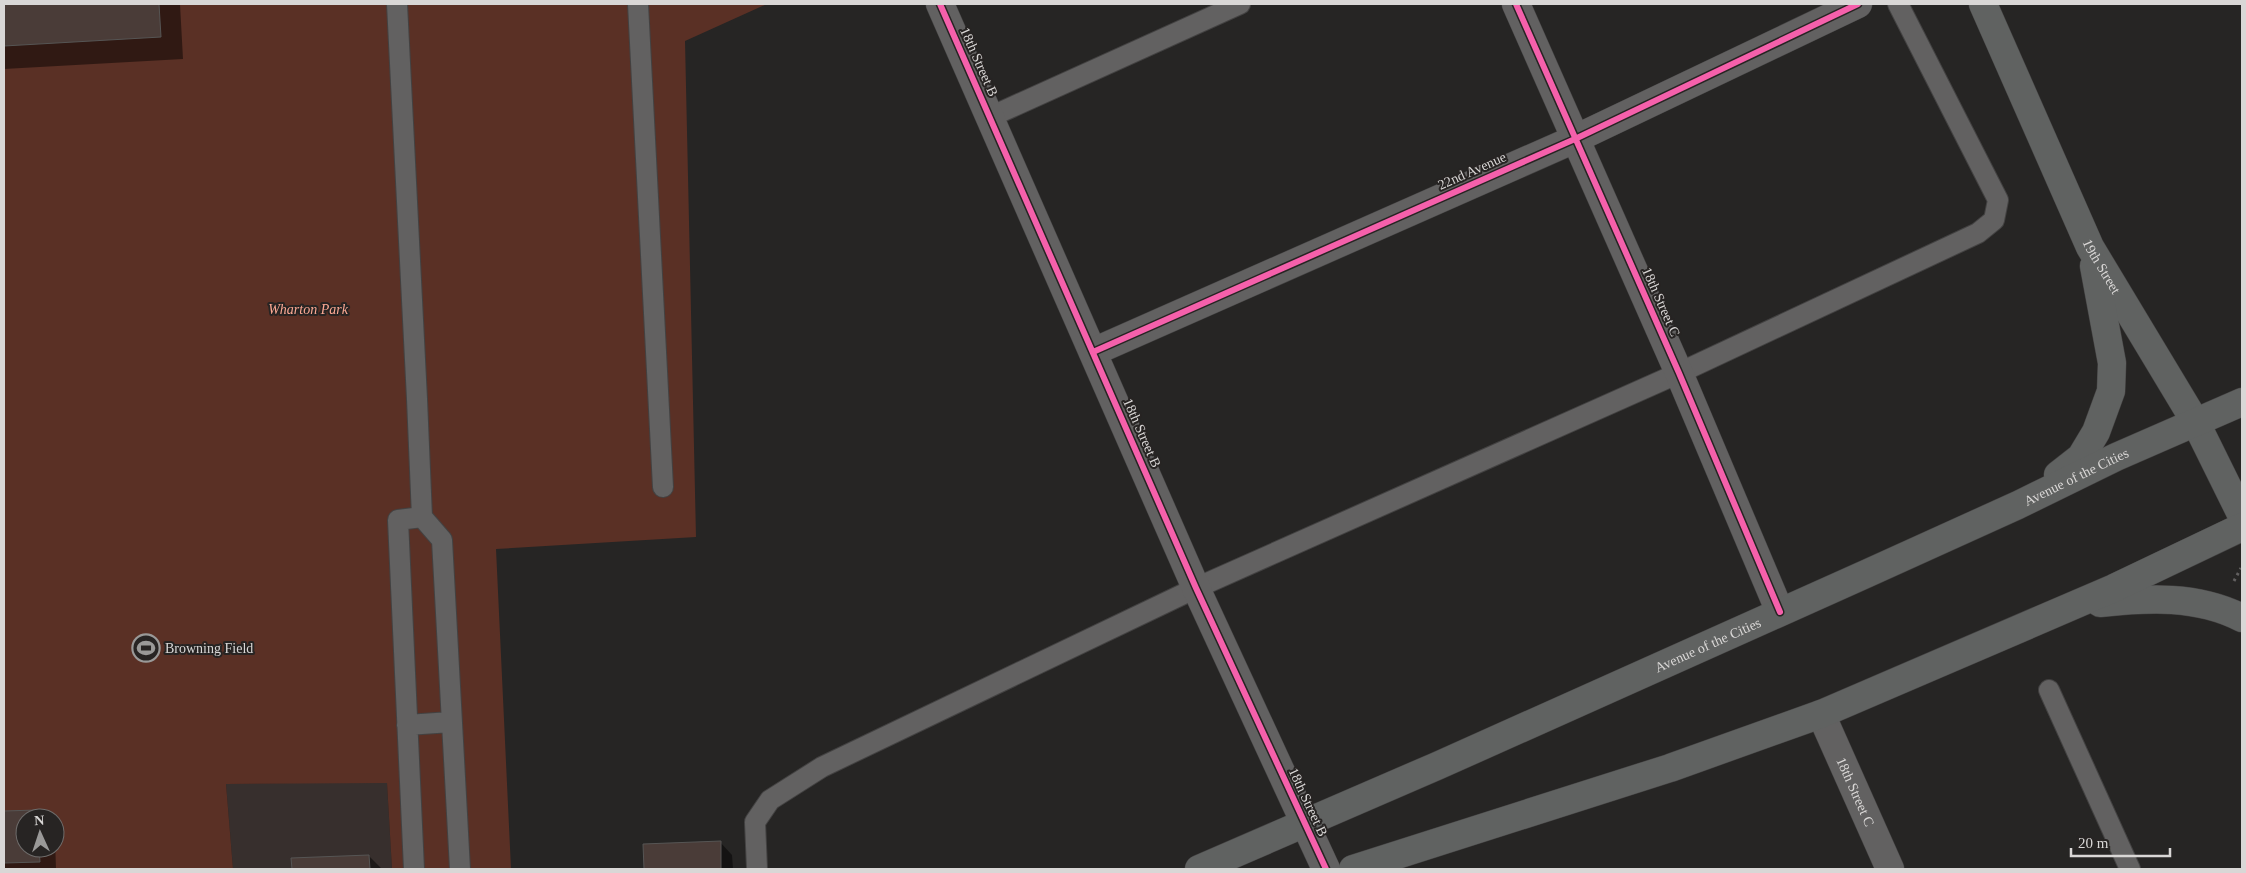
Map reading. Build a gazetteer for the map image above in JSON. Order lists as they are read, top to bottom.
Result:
{
  "streets": {
    "main road": ["19th Street", "Avenue of the Cities"],
    "street": ["18th Street B", "22nd Avenue", "18th Street C"]
  },
  "crossings": [
    ["18th Street B", "22nd Avenue"],
    ["18th Street B", "Avenue of the Cities"],
    ["22nd Avenue", "18th Street C"],
    ["19th Street", "Avenue of the Cities"],
    ["18th Street C", "Avenue of the Cities"]
  ],
  "parks": ["Wharton Park"],
  "places": {
    "sports": ["Browning Field"]
  },
  "scale_bar": "20 m",
  "north": "top"
}
